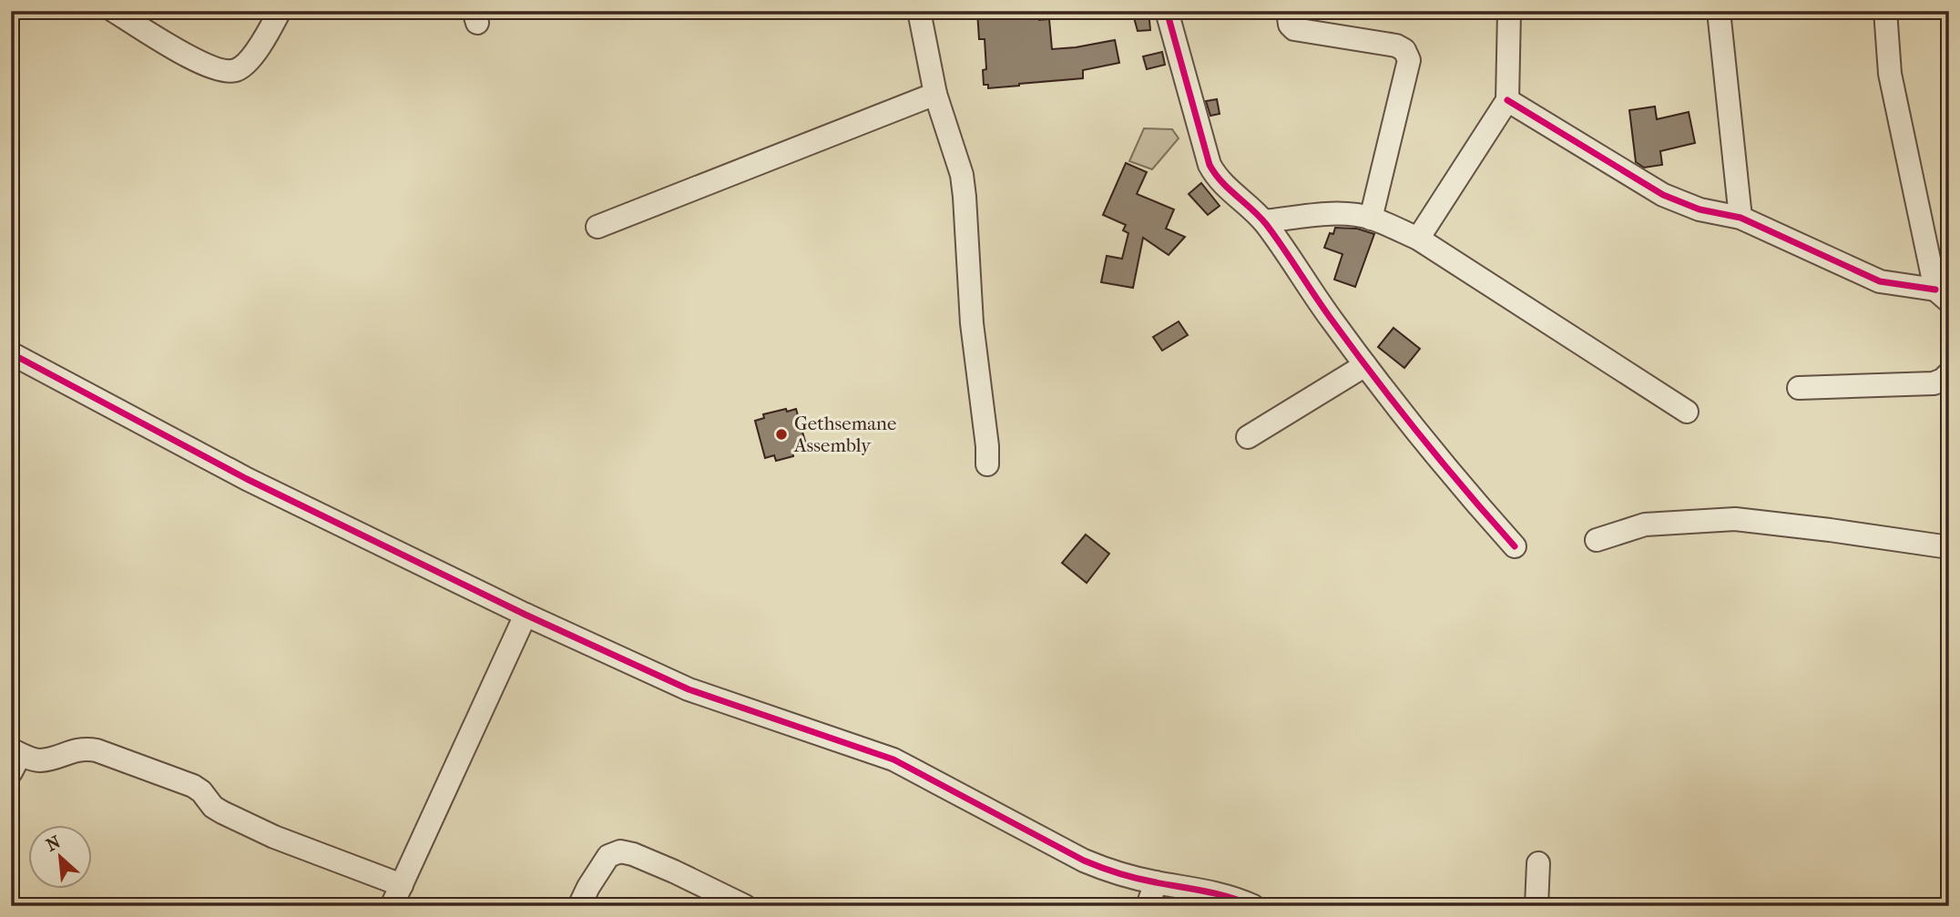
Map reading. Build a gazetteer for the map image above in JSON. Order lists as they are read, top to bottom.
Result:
{
  "places": ["Gethsemane Assembly"],
  "north": "top left"
}
